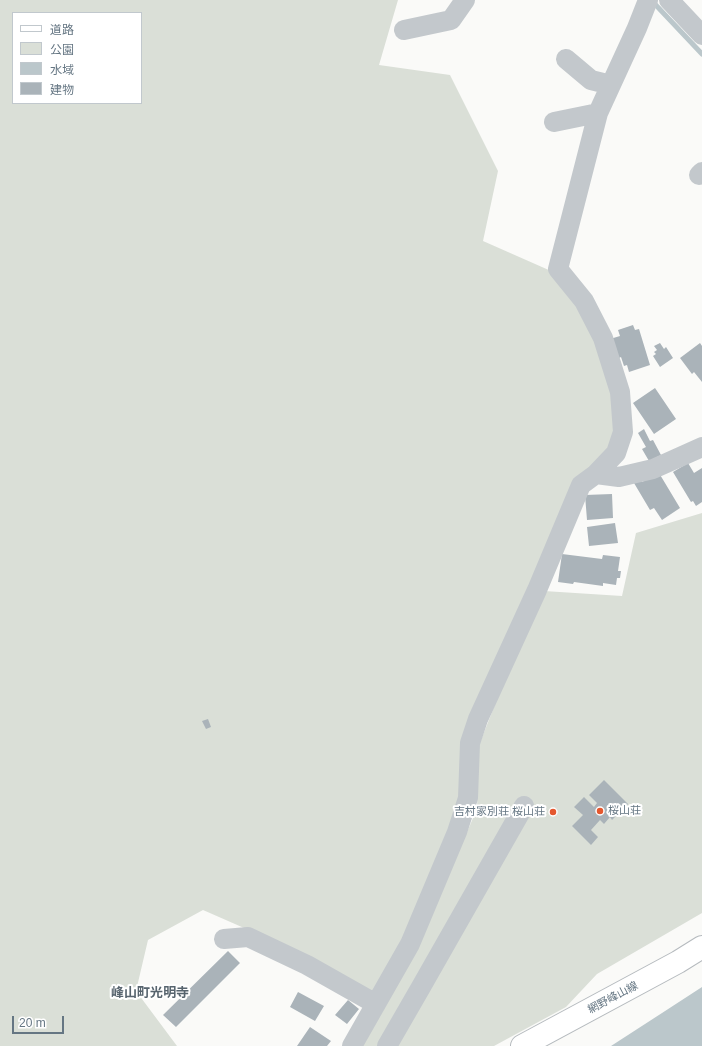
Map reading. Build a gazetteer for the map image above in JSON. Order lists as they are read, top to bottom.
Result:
{
  "streets": {
    "main road": ["網野峰山線"]
  },
  "districts": ["峰山町光明寺"],
  "places": ["桜山荘", "吉村家別荘 桜山荘"],
  "legend": [
    "道路",
    "公園",
    "水域",
    "建物"
  ],
  "scale_bar": "20 m"
}
